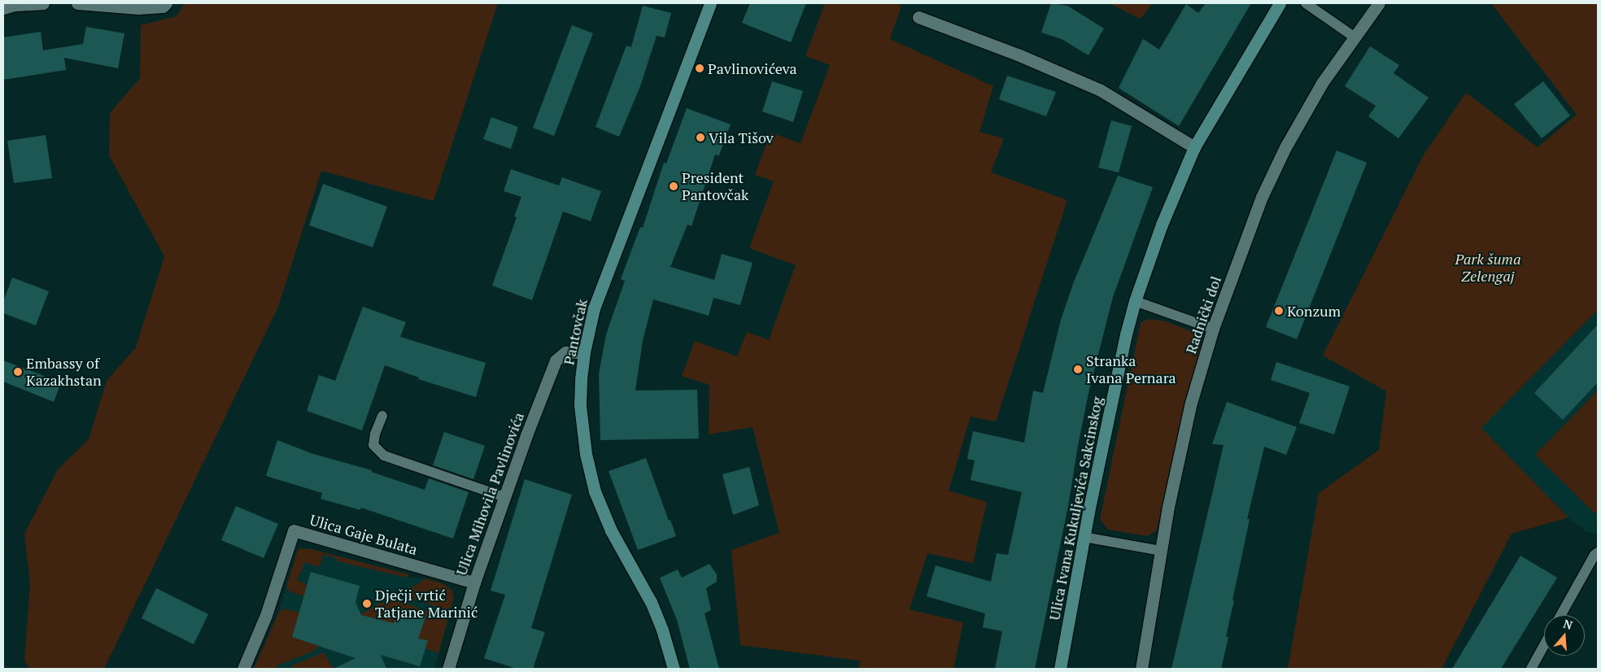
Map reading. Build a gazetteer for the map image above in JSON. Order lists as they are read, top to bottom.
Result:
{
  "streets": {
    "street": [
      "Radnički dol",
      "Pantovčak",
      "Ulica Mihovila Pavlinovića",
      "Ulica Ivana Kukuljevića Sakcinskog",
      "Ulica Gaje Bulata"
    ]
  },
  "crossings": [
    ["Pantovčak", "Ulica Mihovila Pavlinovića"],
    ["Ulica Mihovila Pavlinovića", "Ulica Gaje Bulata"]
  ],
  "parks": ["Park šuma Zelengaj"],
  "places": [
    "Pavlinovićeva",
    "Vila Tišov",
    "President Pantovčak",
    "Konzum",
    "Stranka Ivana Pernara",
    "Embassy of Kazakhstan",
    "Dječji vrtić Tatjane Marinić"
  ],
  "north": "top"
}
